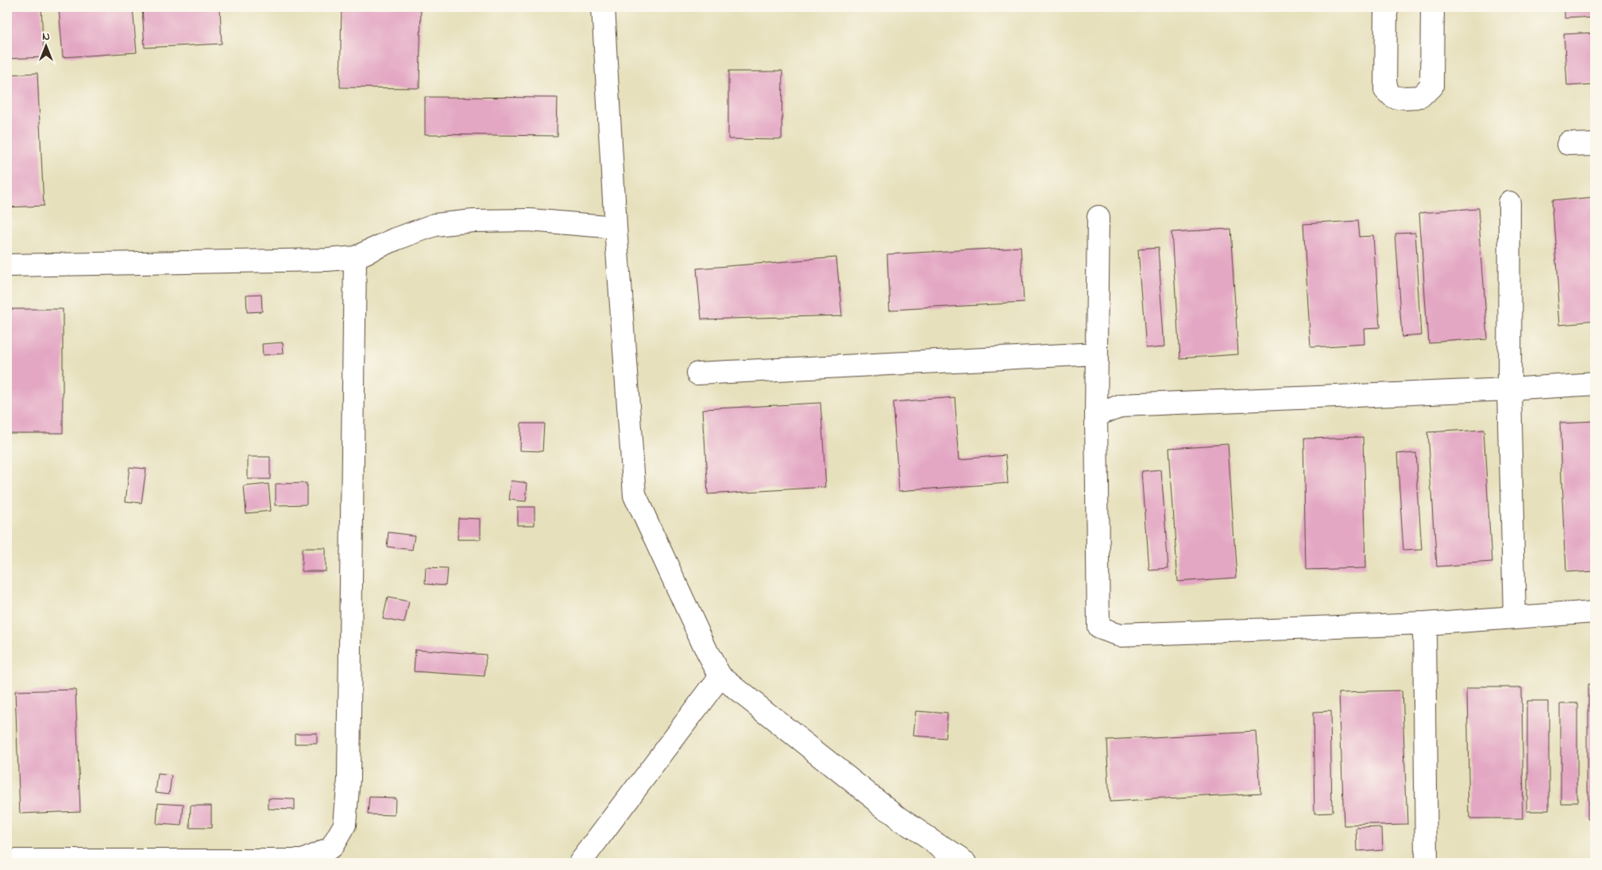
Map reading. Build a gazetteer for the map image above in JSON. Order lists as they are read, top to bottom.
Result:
{
  "north": "top"
}
